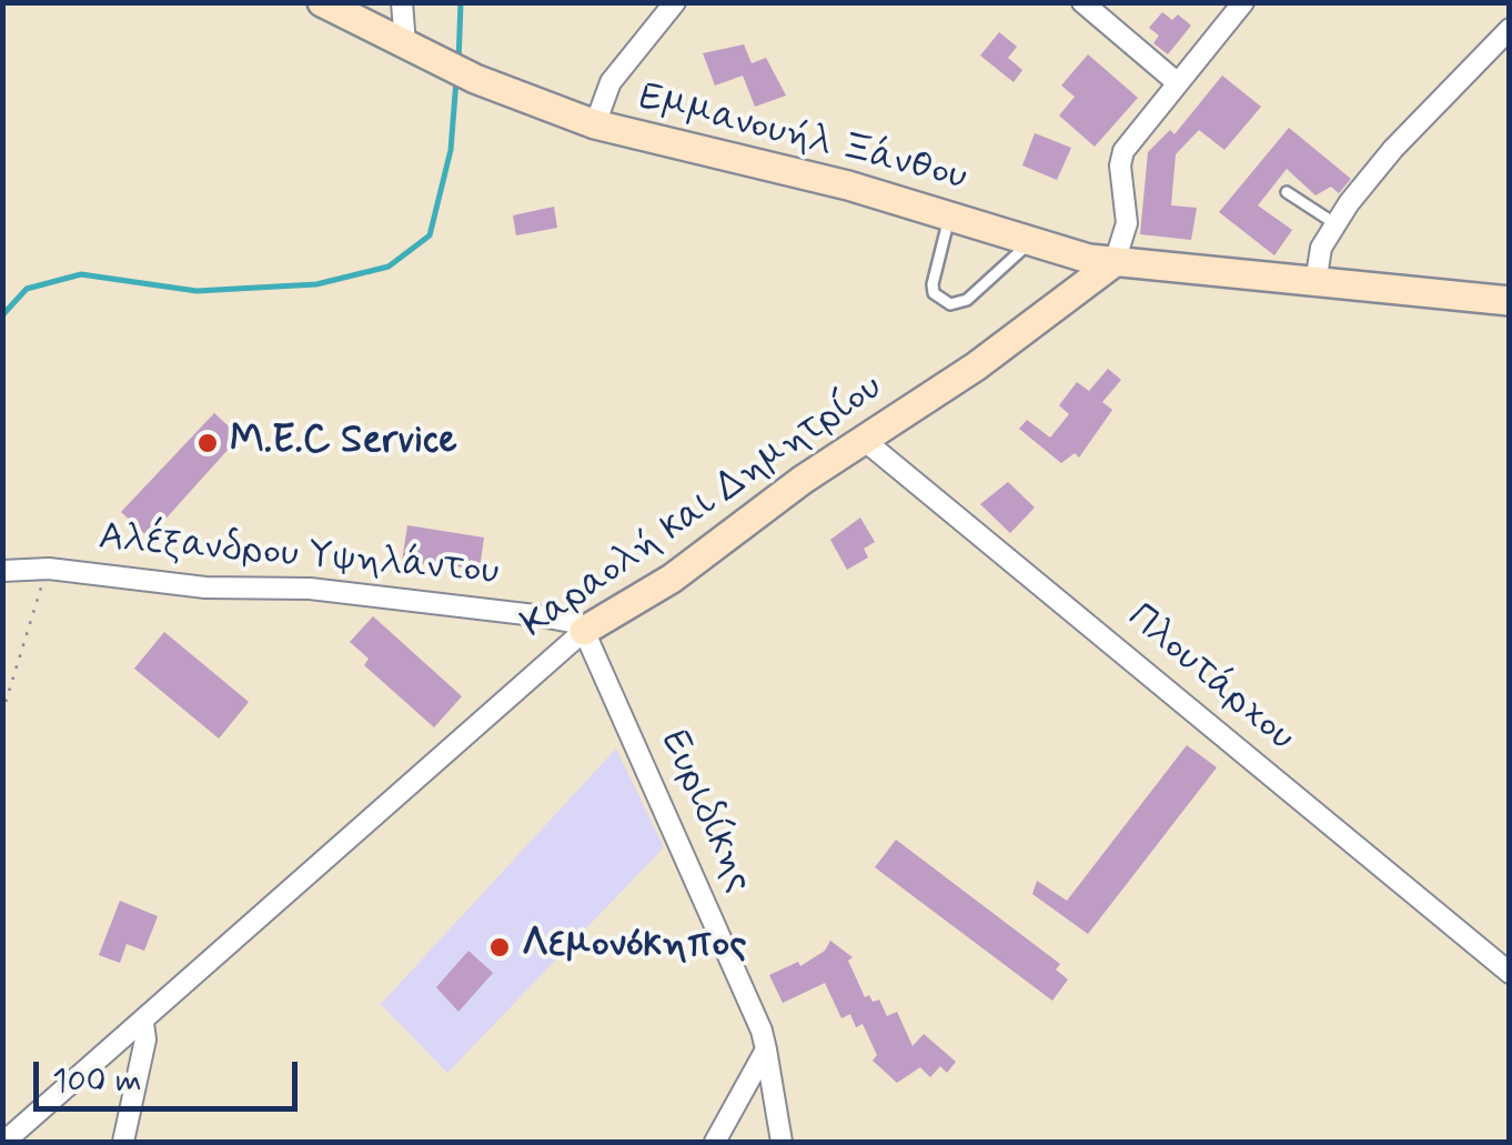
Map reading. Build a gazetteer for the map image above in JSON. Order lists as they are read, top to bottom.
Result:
{
  "streets": {
    "street": [
      "Εμμανουήλ Ξάνθου",
      "Καραολή και Δημητρίου",
      "Αλέξανδρου Υψηλάντου",
      "Πλουτάρχου",
      "Ευριδίκης"
    ]
  },
  "crossings": [
    ["Εμμανουήλ Ξάνθου", "Καραολή και Δημητρίου"],
    ["Καραολή και Δημητρίου", "Αλέξανδρου Υψηλάντου"],
    ["Καραολή και Δημητρίου", "Πλουτάρχου"],
    ["Καραολή και Δημητρίου", "Ευριδίκης"],
    ["Αλέξανδρου Υψηλάντου", "Ευριδίκης"]
  ],
  "places": ["M.E.C Service", "Λεμονόκηπος"],
  "scale_bar": "100 m"
}
